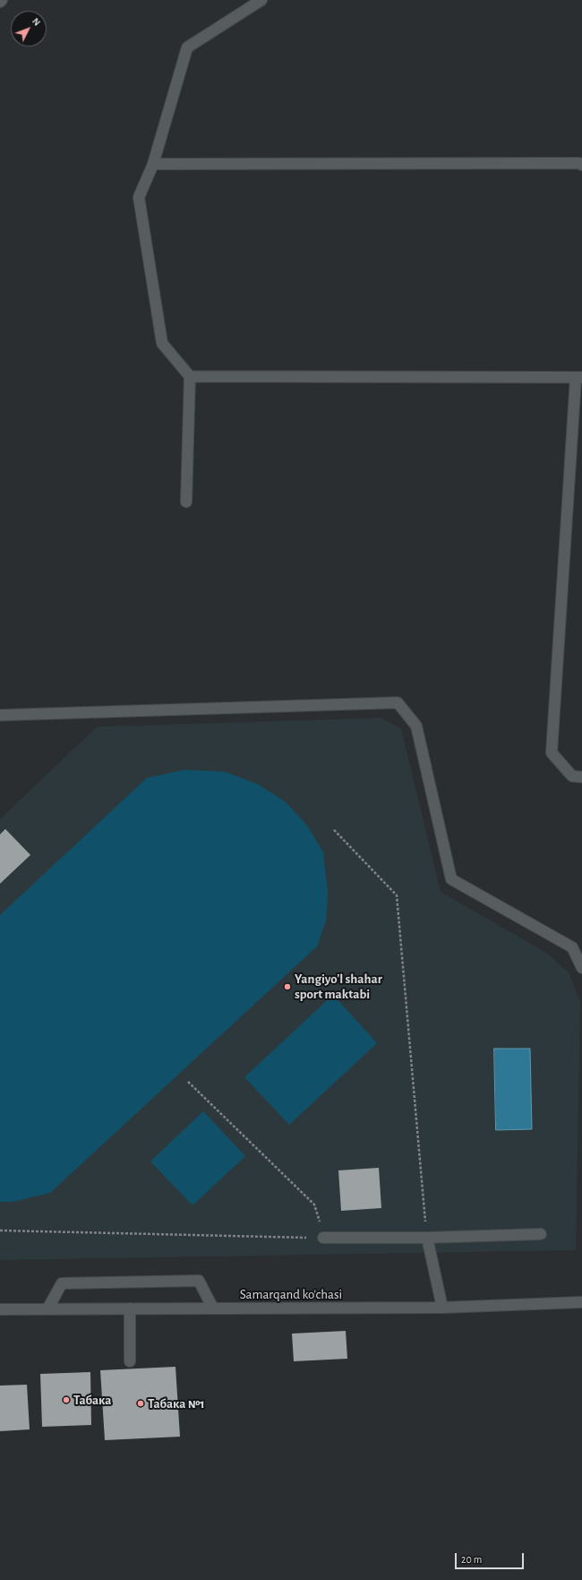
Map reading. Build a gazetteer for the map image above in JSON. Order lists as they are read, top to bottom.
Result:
{
  "streets": {
    "street": ["Samarqand ko'chasi"]
  },
  "places": ["Yangiyo'l shahar sport maktabi", "Табака", "Табака №1"],
  "scale_bar": "20 m",
  "north": "top right"
}
